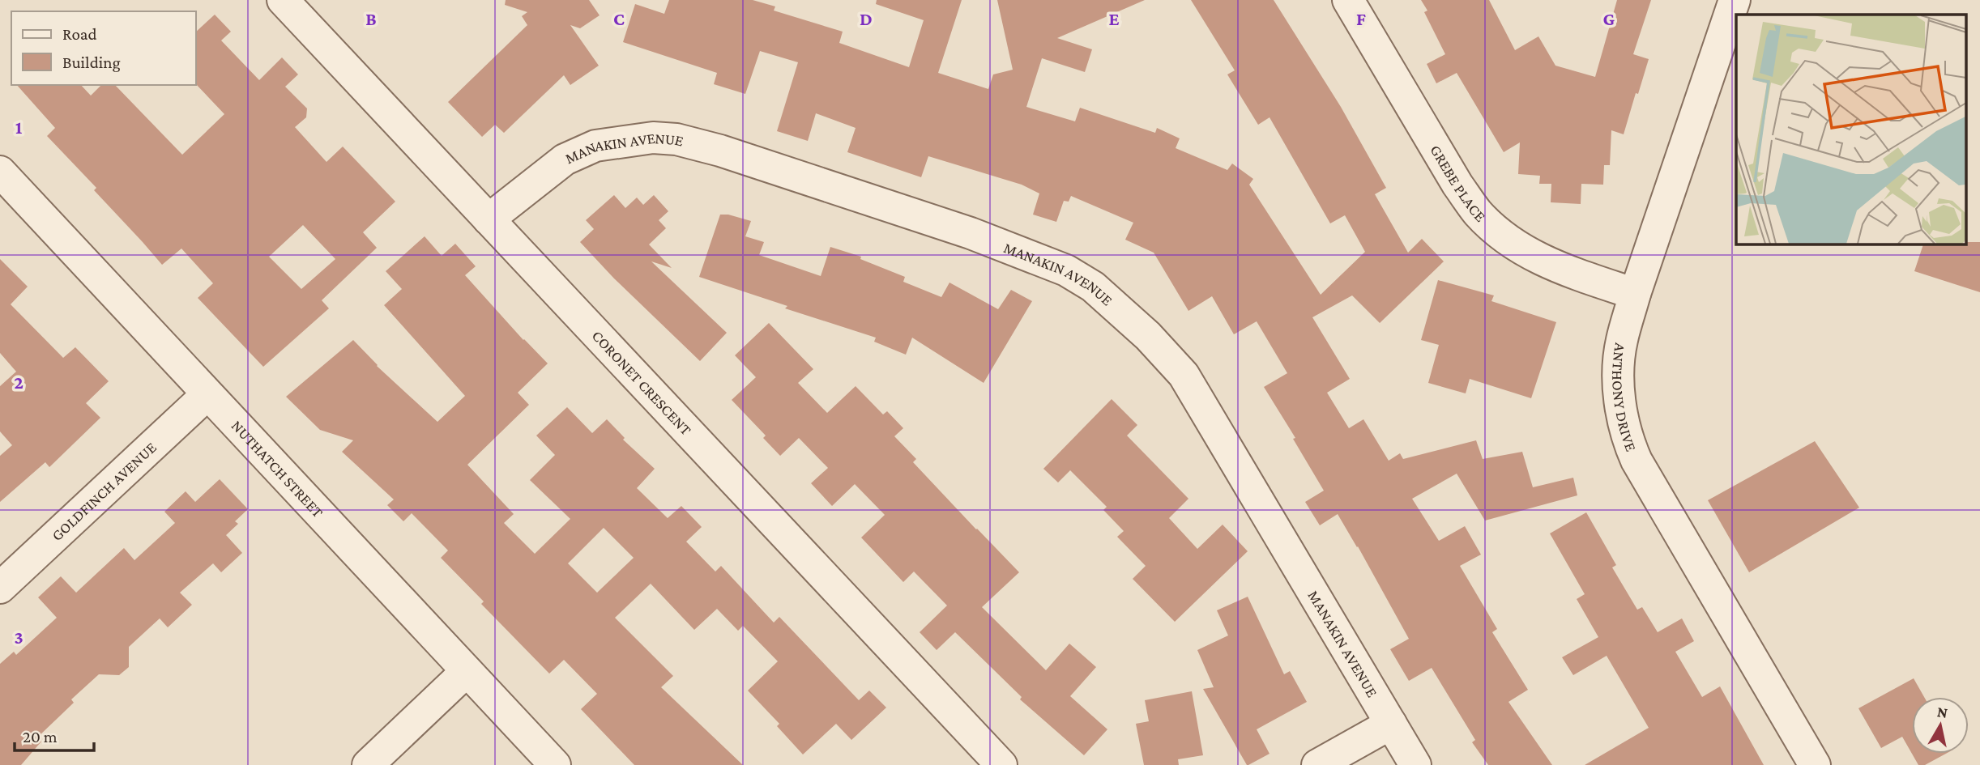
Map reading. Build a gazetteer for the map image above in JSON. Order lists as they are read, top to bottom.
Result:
{
  "streets": {
    "street": [
      "MANAKIN AVENUE",
      "GREBE PLACE",
      "CORONET CRESCENT",
      "ANTHONY DRIVE",
      "NUTHATCH STREET",
      "GOLDFINCH AVENUE"
    ]
  },
  "crossings": [
    ["MANAKIN AVENUE", "CORONET CRESCENT"],
    ["GREBE PLACE", "ANTHONY DRIVE"],
    ["NUTHATCH STREET", "GOLDFINCH AVENUE"]
  ],
  "legend": ["Road", "Building"],
  "scale_bar": "20 m",
  "north": "top",
  "grid": {
    "columns": [
      "B",
      "C",
      "D",
      "E",
      "F",
      "G"
    ],
    "rows": ["1", "2", "3"]
  }
}
